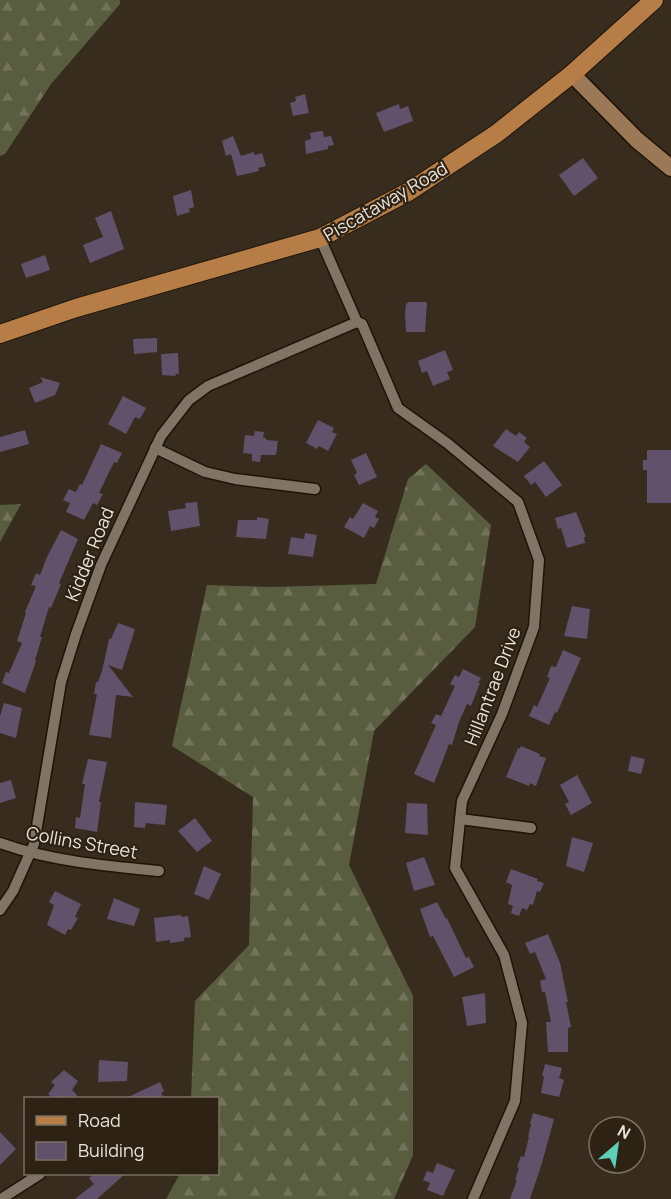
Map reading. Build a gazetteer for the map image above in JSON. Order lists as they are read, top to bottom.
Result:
{
  "streets": {
    "main road": ["Piscataway Road"],
    "street": ["Kidder Road", "Hillantrae Drive", "Collins Street"]
  },
  "crossings": [
    ["Piscataway Road", "Hillantrae Drive"],
    ["Kidder Road", "Hillantrae Drive"],
    ["Kidder Road", "Collins Street"]
  ],
  "legend": ["Road", "Building"],
  "north": "top right"
}
